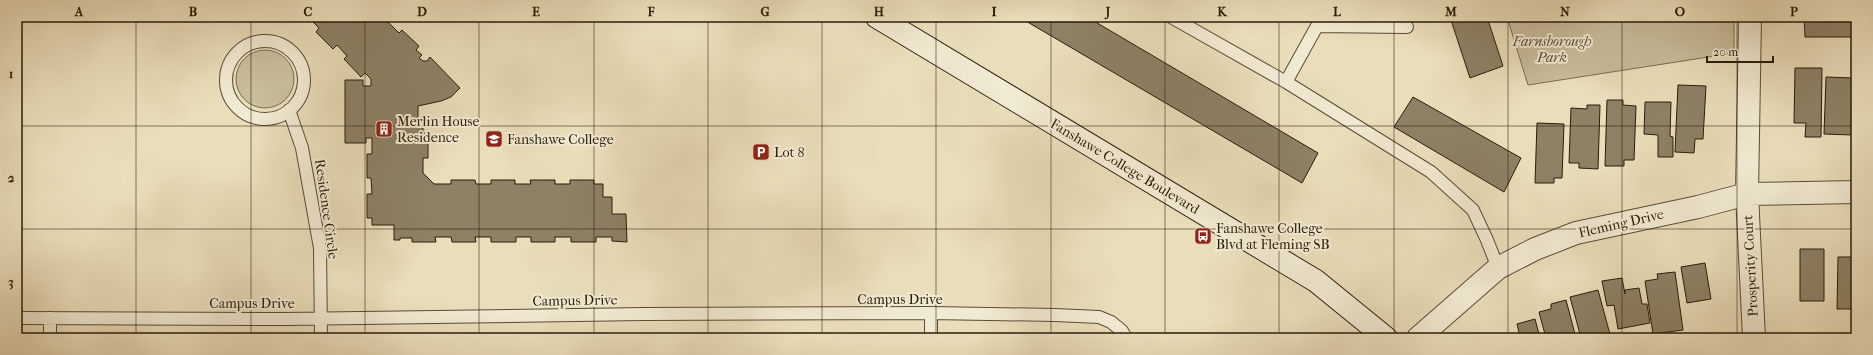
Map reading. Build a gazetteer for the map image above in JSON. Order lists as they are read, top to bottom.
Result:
{
  "streets": {
    "street": ["Fanshawe College Boulevard", "Fleming Drive", "Prosperity Court"],
    "lane": ["Residence Circle", "Campus Drive"]
  },
  "crossings": [
    ["Residence Circle", "Campus Drive"],
    ["Fleming Drive", "Prosperity Court"]
  ],
  "parks": ["Farnsborough Park"],
  "places": {
    "building": ["Merlin House Residence"],
    "school or university": ["Fanshawe College"],
    "parking": ["Lot 8"],
    "bus stop": ["Fanshawe College Blvd at Fleming SB"]
  },
  "scale_bar": "20 m",
  "grid": {
    "columns": [
      "A",
      "B",
      "C",
      "D",
      "E",
      "F",
      "G",
      "H",
      "I",
      "J",
      "K",
      "L",
      "M",
      "N",
      "O",
      "P"
    ],
    "rows": ["1", "2", "3"]
  }
}
